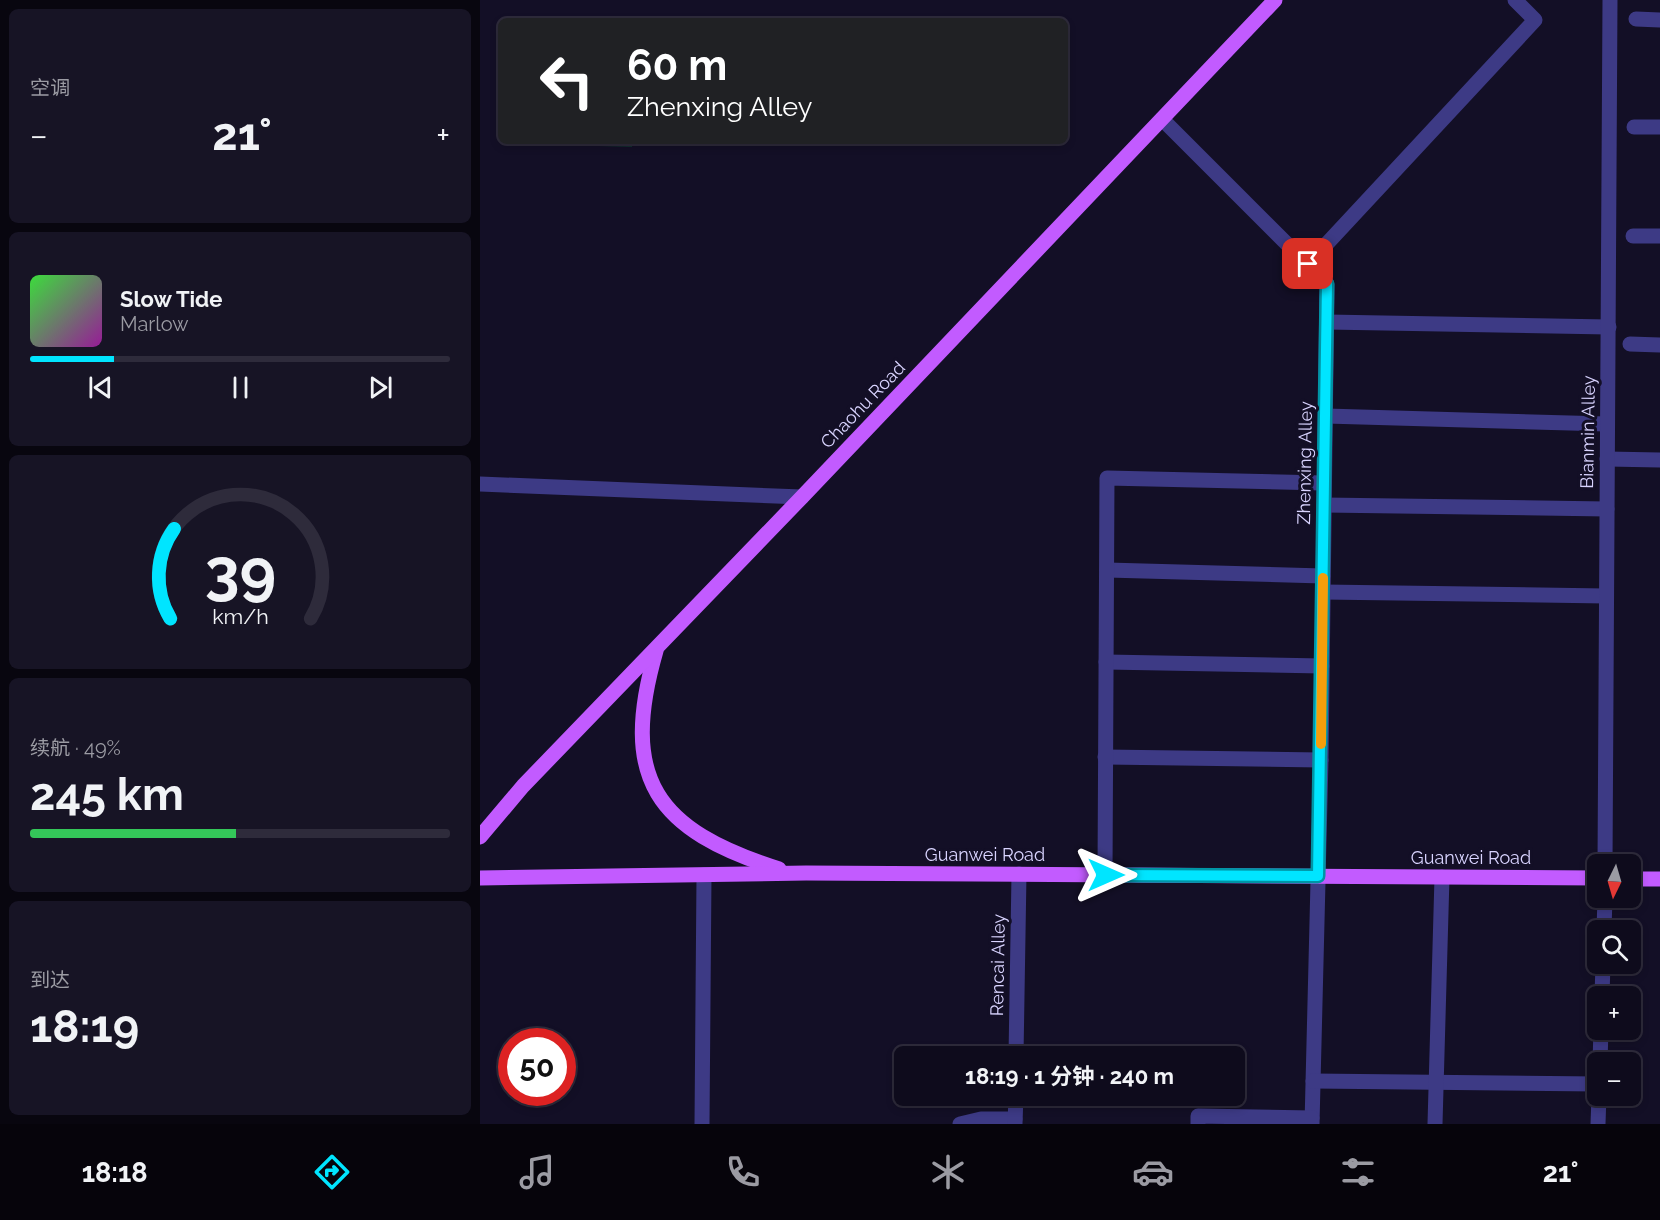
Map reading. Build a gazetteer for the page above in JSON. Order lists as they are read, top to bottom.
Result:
{
  "streets": {
    "main road": ["Chaohu Road", "Guanwei Road"],
    "street": ["Bianmin Alley", "Zhenxing Alley", "Rencai Alley"]
  },
  "crossings": [
    ["Chaohu Road", "Zhenxing Alley"],
    ["Zhenxing Alley", "Guanwei Road"],
    ["Guanwei Road", "Rencai Alley"]
  ],
  "north": "bottom",
  "page": {
    "tile": [
      "空调",
      ["续航 · 49%", "245 km"],
      ["到达", "18:19"]
    ],
    "turn": ["60 m", "Zhenxing Alley"],
    "heat": ["−", "21°", "+"],
    "song": ["Slow Tide", "Marlow"],
    "map_buttons": ["+", "−"],
    "limit": "50",
    "trip": "18:19 · 1 分钟 · 240 m",
    "tabs": ["18:18", "21°"],
    "gauge": ["39", "km/h"]
  }
}
